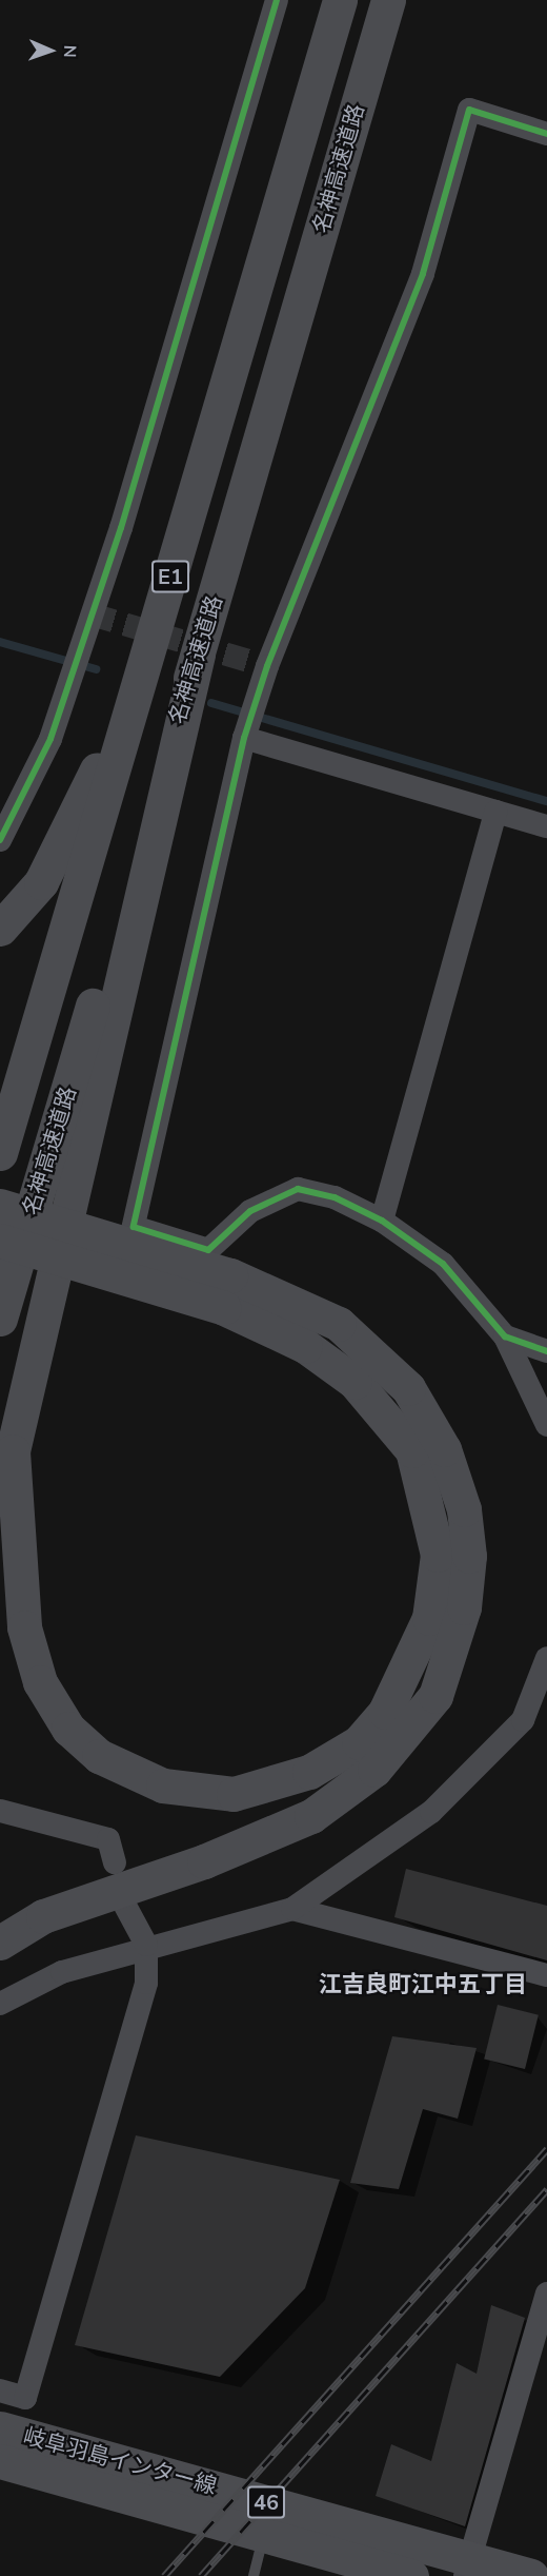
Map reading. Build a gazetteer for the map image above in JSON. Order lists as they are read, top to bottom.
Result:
{
  "streets": {
    "main road": [
      "名神高速道路",
      "E1",
      "岐阜羽島インター線",
      "46"
    ]
  },
  "districts": ["江吉良町江中五丁目"],
  "north": "right"
}
